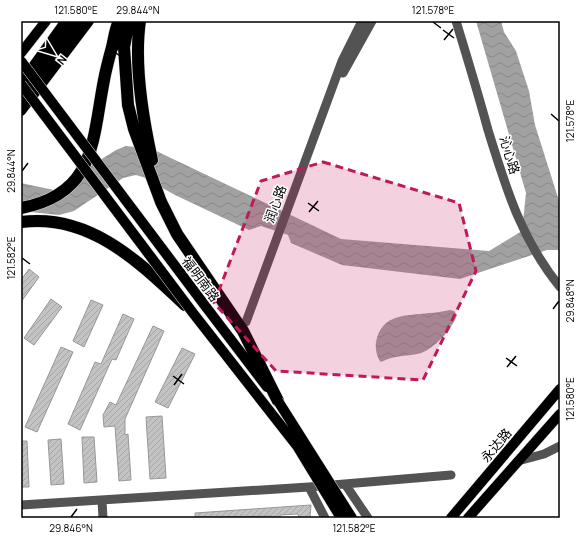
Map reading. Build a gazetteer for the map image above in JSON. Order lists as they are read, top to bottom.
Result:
{
  "streets": {
    "main road": ["福明南路", "永达路"],
    "street": ["沁心路", "润心路"]
  },
  "north": "bottom right",
  "coordinates": [
    "121.580°E",
    "29.844°N",
    "121.578°E",
    "121.582°E",
    "29.848°N",
    "29.846°N"
  ]
}
